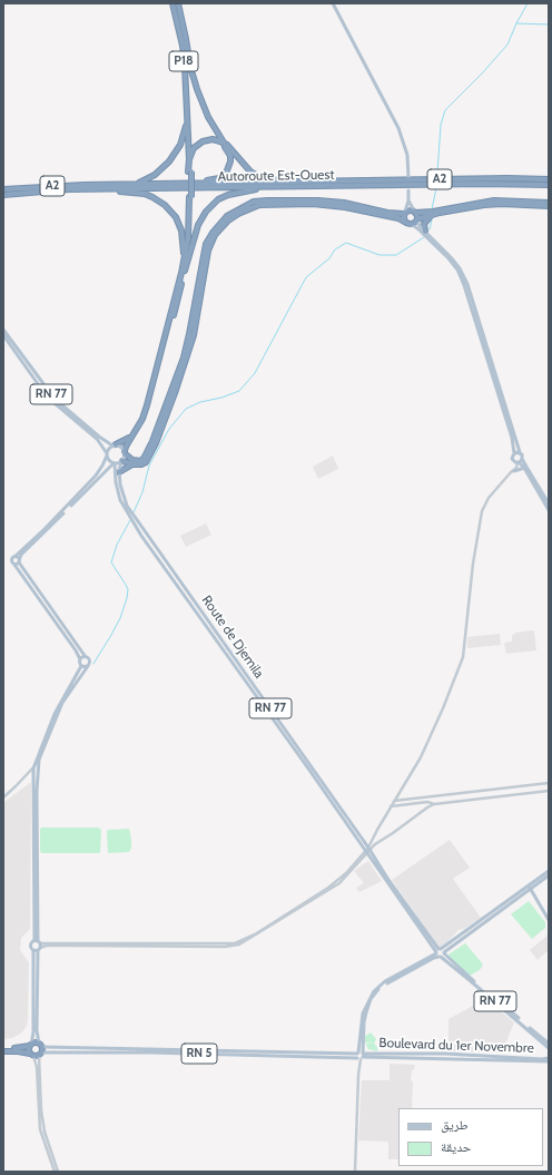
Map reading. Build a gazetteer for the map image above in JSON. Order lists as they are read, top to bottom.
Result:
{
  "streets": {
    "highway": [
      "P18",
      "Autoroute Est-Ouest",
      "A2",
      "RN 5"
    ],
    "main road": ["RN 77", "Route de Djemila", "Boulevard du 1er Novembre"]
  },
  "crossings": [
    ["RN 77", "Route de Djemila"],
    ["Boulevard du 1er Novembre", "RN 5"]
  ],
  "legend": ["طريق", "حديقة"]
}
